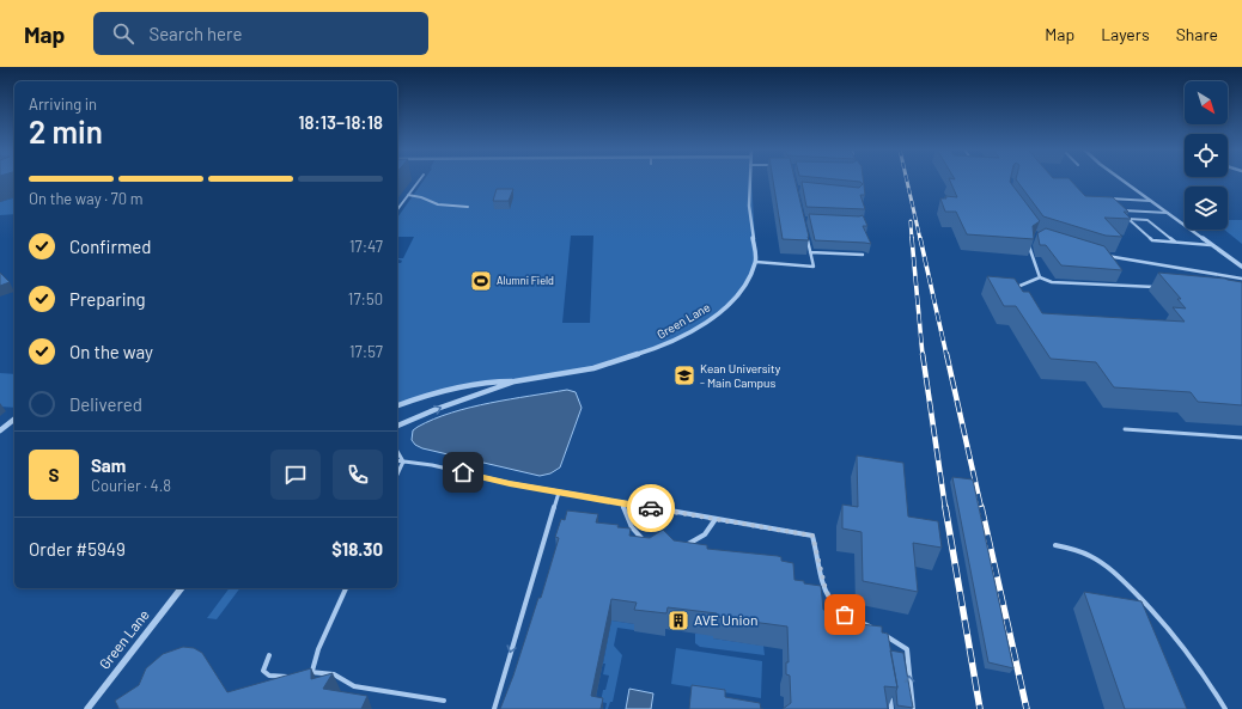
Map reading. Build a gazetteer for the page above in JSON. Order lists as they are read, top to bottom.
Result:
{
  "streets": {
    "street": ["Green Lane"]
  },
  "places": {
    "sports": ["Alumni Field"],
    "school or university": ["Kean University - Main Campus"],
    "building": ["AVE Union"]
  },
  "north": "bottom right",
  "page": {
    "header": "Map",
    "search": "Search here",
    "nav": ["Map", "Layers", "Share"],
    "heading": ["2 min", "Arriving in", "18:13–18:18"],
    "panel": [
      "Sam",
      "Courier · 4.8",
      "Order #5949",
      "$18.30"
    ],
    "bar": "On the way · 70 m",
    "list": [
      ["Confirmed", "17:47"],
      ["Preparing", "17:50"],
      ["On the way", "17:57"],
      "Delivered"
    ],
    "round": "S"
  }
}
